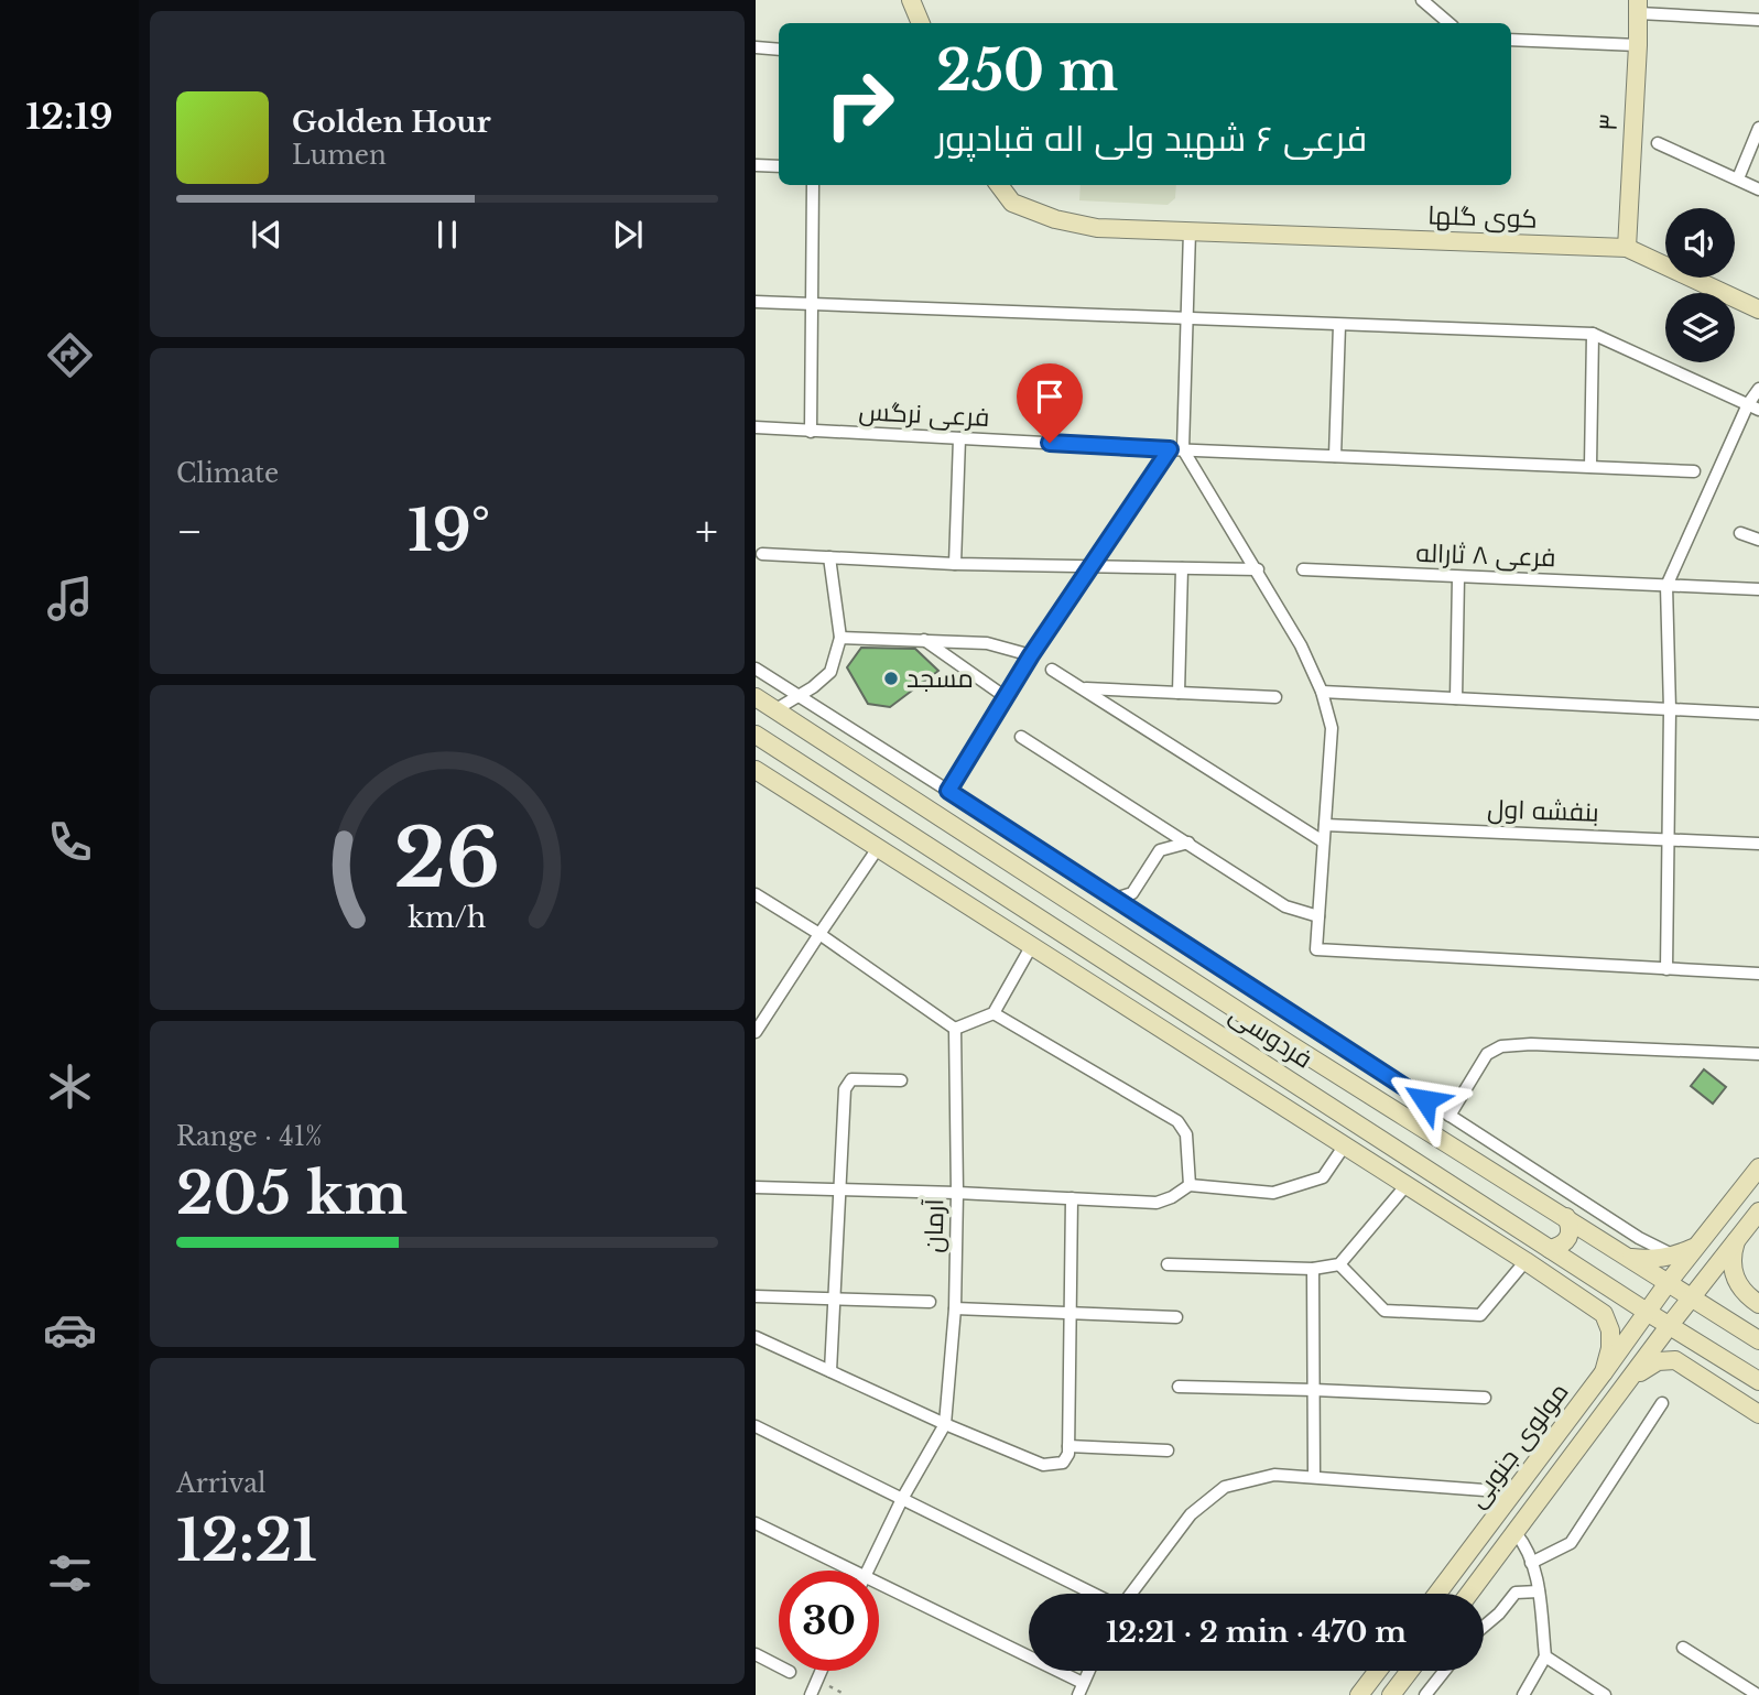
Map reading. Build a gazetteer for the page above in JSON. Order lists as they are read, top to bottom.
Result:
{
  "streets": {
    "street": [
      "۳",
      "کوی گلها",
      "فرعی نرگس",
      "فرعی ۸ ثاراله",
      "بنفشه اول",
      "فردوسی",
      "آرمان",
      "مولوی جنوبی"
    ]
  },
  "crossings": [
    ["۳", "کوی گلها"],
    ["فردوسی", "مولوی جنوبی"]
  ],
  "places": ["مسجد"],
  "page": {
    "tabs": "12:19",
    "turn": ["250 m", "فرعی ۶ شهید ولی اله قبادپور"],
    "song": ["Golden Hour", "Lumen"],
    "tile": [
      "Climate",
      ["Range · 41%", "205 km"],
      ["Arrival", "12:21"]
    ],
    "heat": ["−", "19°", "+"],
    "limit": "30",
    "trip": "12:21 · 2 min · 470 m",
    "gauge": ["26", "km/h"]
  }
}
